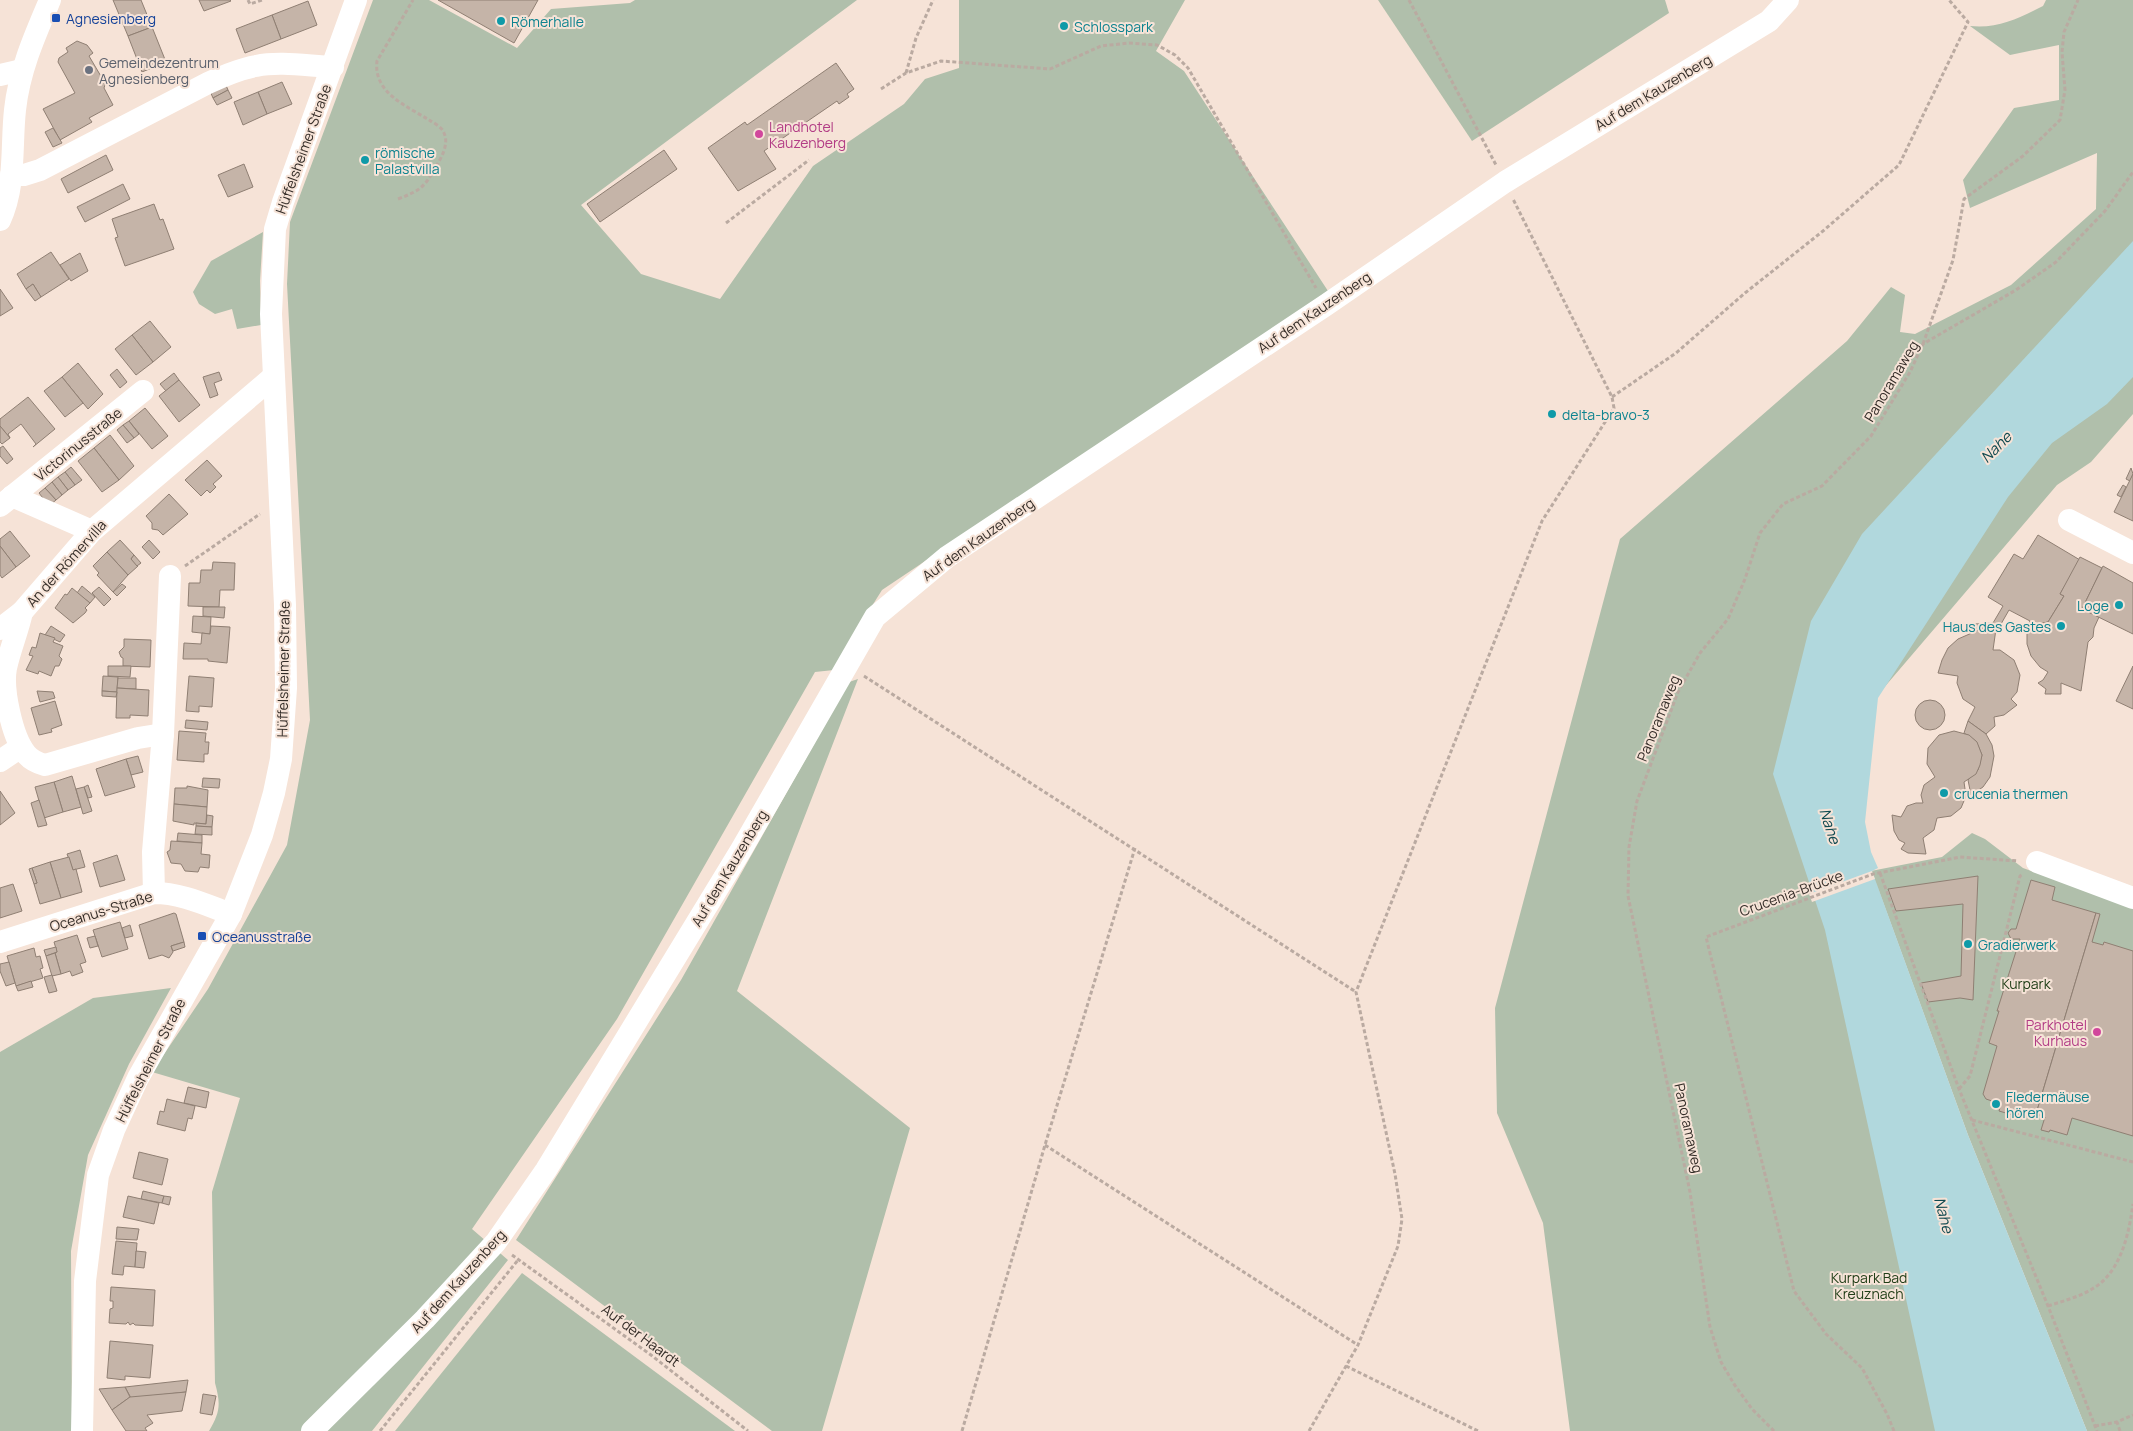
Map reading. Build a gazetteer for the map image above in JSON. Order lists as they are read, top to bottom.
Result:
{
  "streets": {
    "street": [
      "Auf dem Kauzenberg",
      "Hüffelsheimer Straße",
      "Victorinusstraße",
      "An der Römervilla",
      "Oceanus-Straße"
    ],
    "path": ["Panoramaweg", "Crucenia-Brücke", "Auf der Haardt"]
  },
  "crossings": [
    ["Hüffelsheimer Straße", "An der Römervilla"],
    ["Hüffelsheimer Straße", "Oceanus-Straße"],
    ["Victorinusstraße", "An der Römervilla"]
  ],
  "water": ["Nahe"],
  "parks": ["Kurpark", "Kurpark Bad Kreuznach"],
  "places": {
    "transit": ["Agnesienberg", "Oceanusstraße"],
    "other": [
      "Römerhalle",
      "Schlosspark",
      "Gemeindezentrum Agnesienberg",
      "Landhotel Kauzenberg",
      "römische Palastvilla",
      "delta-bravo-3",
      "Loge",
      "Haus des Gastes",
      "crucenia thermen",
      "Gradierwerk",
      "Parkhotel Kurhaus",
      "Fledermäuse hören"
    ]
  }
}
